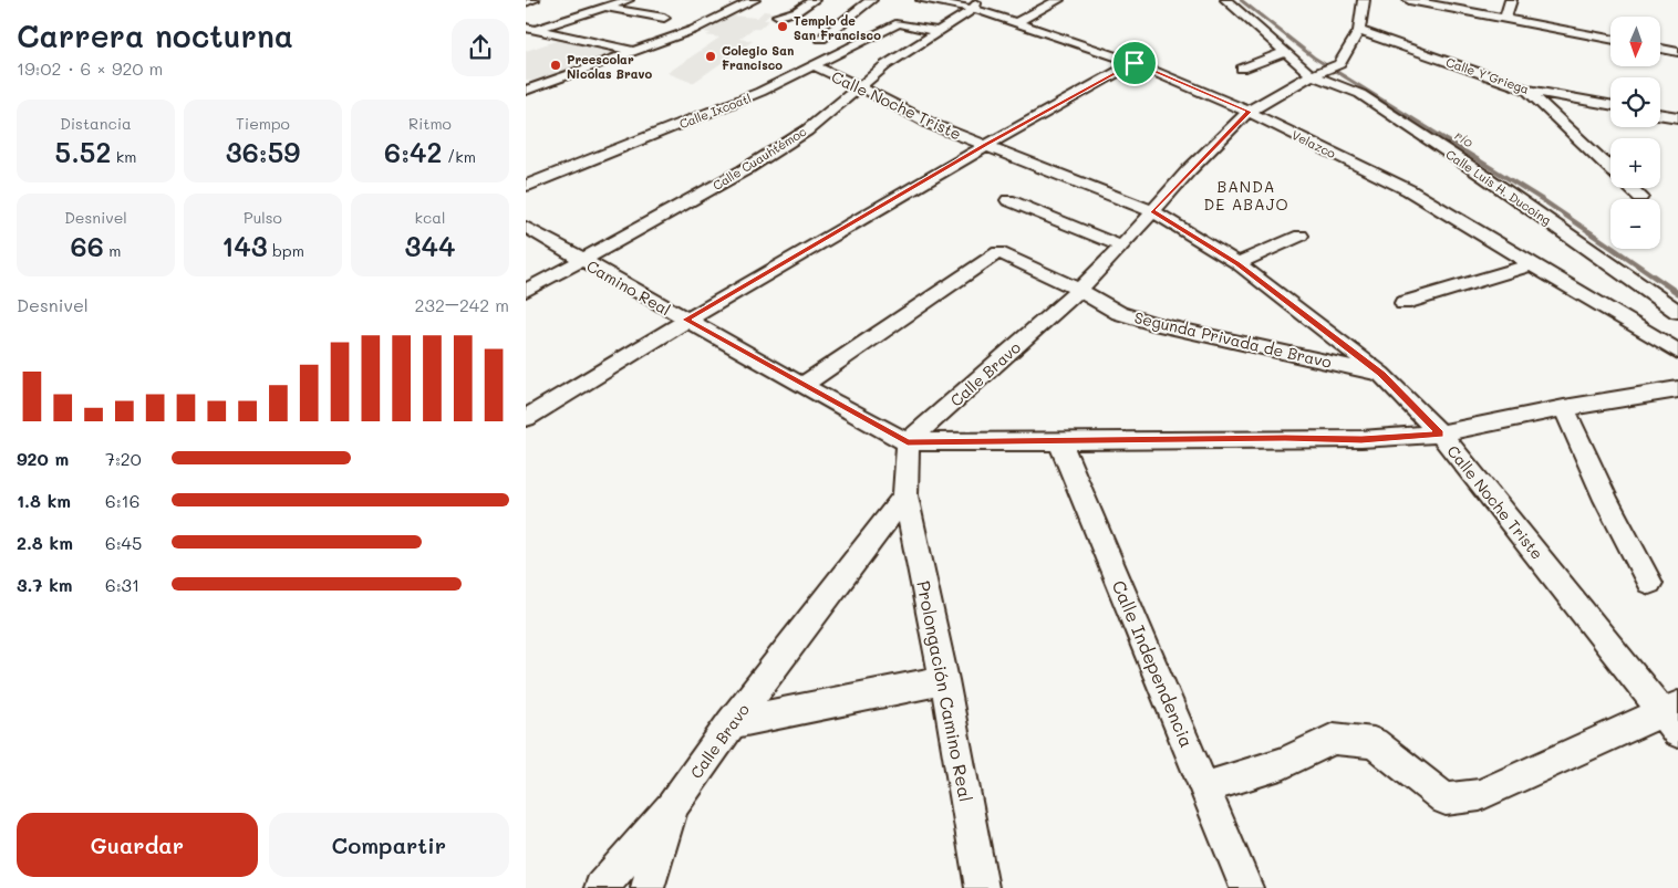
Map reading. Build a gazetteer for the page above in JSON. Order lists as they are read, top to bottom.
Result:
{
  "streets": {
    "street": [
      "Calle Y Griega",
      "Calle Noche Triste",
      "Calle Ixcoatl",
      "Velazco",
      "Calle Cuauhtémoc",
      "Calle Luis H. Ducoing",
      "Camino Real",
      "Segunda Privada de Bravo",
      "Calle Bravo",
      "Calle Independencia",
      "Prolongación Camino Real"
    ]
  },
  "crossings": [
    ["Calle Y Griega", "Calle Bravo"],
    ["Calle Noche Triste", "Calle Ixcoatl"],
    ["Calle Noche Triste", "Calle Cuauhtémoc"],
    ["Calle Noche Triste", "Segunda Privada de Bravo"],
    ["Calle Noche Triste", "Calle Bravo"],
    ["Calle Ixcoatl", "Calle Cuauhtémoc"],
    ["Velazco", "Calle Cuauhtémoc"],
    ["Velazco", "Calle Bravo"],
    ["Calle Cuauhtémoc", "Camino Real"],
    ["Calle Luis H. Ducoing", "Calle Bravo"],
    ["Camino Real", "Segunda Privada de Bravo"],
    ["Camino Real", "Calle Bravo"],
    ["Segunda Privada de Bravo", "Calle Bravo"],
    ["Calle Bravo", "Prolongación Camino Real"]
  ],
  "districts": ["BANDA DE ABAJO"],
  "water": ["río"],
  "places": ["Templo de San Francisco", "Colegio San Francisco", "Preescolar Nicolas Bravo"],
  "north": "bottom",
  "page": {
    "heading": ["Carrera nocturna", "19:02 · 6 × 920 m"],
    "map_buttons": ["+", "−"],
    "stats": [
      ["Distancia", "5.52 km"],
      ["Tiempo", "36:59"],
      ["Ritmo", "6:42 /km"],
      ["Desnivel", "66 m"],
      ["Pulso", "143 bpm"],
      ["kcal", "344"]
    ],
    "chart": ["Desnivel", "232–242 m"],
    "list": [
      {
        "name": "920 m",
        "note": "7:20"
      },
      {
        "name": "1.8 km",
        "note": "6:16"
      },
      {
        "name": "2.8 km",
        "note": "6:45"
      },
      {
        "name": "3.7 km",
        "note": "6:31"
      }
    ],
    "buttons": ["Guardar", "Compartir"]
  }
}
